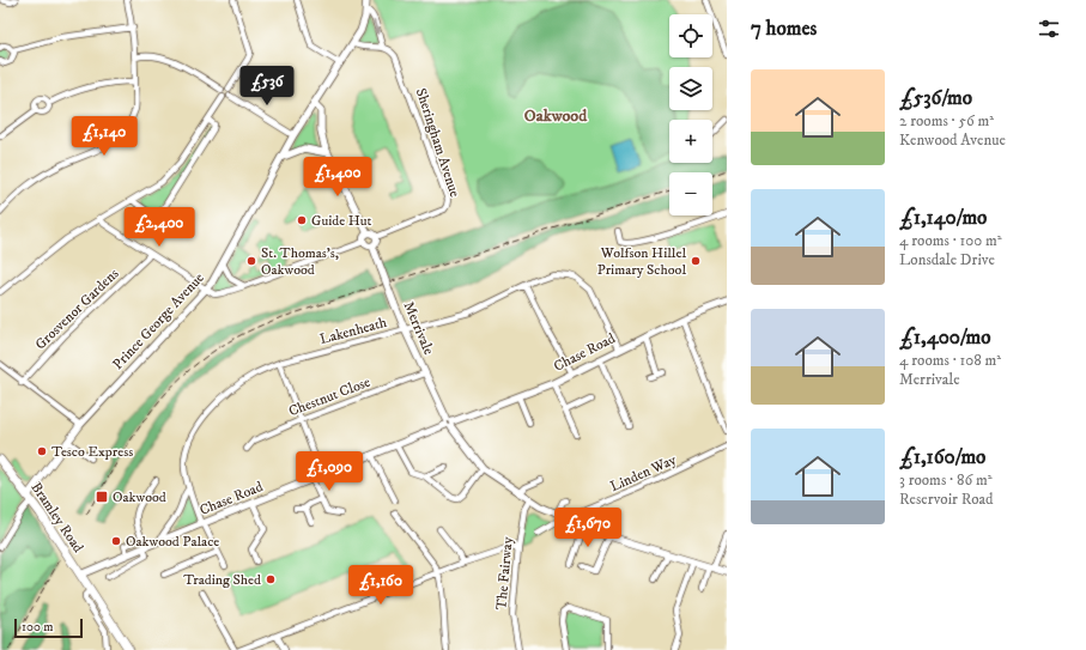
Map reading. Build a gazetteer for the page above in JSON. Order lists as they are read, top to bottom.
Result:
{
  "streets": {
    "main road": ["Bramley Road"],
    "street": [
      "Sheringham Avenue",
      "Grosvenor Gardens",
      "Prince George Avenue",
      "Merrivale",
      "Lakenheath",
      "Chase Road",
      "Chestnut Close",
      "Linden Way",
      "The Fairway"
    ]
  },
  "crossings": [
    ["Sheringham Avenue", "Prince George Avenue"],
    ["Sheringham Avenue", "Merrivale"],
    ["Prince George Avenue", "Bramley Road"],
    ["Merrivale", "Lakenheath"],
    ["Merrivale", "Chase Road"],
    ["Merrivale", "Chestnut Close"],
    ["Merrivale", "Linden Way"],
    ["Merrivale", "The Fairway"],
    ["Lakenheath", "Chase Road"],
    ["Chase Road", "Bramley Road"]
  ],
  "districts": ["Oakwood"],
  "places": {
    "other": [
      "Guide Hut",
      "St. Thomas's, Oakwood",
      "Wolfson Hillel Primary School",
      "Tesco Express",
      "Oakwood Palace",
      "Trading Shed"
    ],
    "transit": ["Oakwood"]
  },
  "scale_bar": "100 m",
  "page": {
    "heading": "7 homes",
    "map_buttons": ["+", "−"],
    "list": [
      {
        "name": "£536/mo",
        "note": "2 rooms · 56 m² · Kenwood Avenue"
      },
      {
        "name": "£1,140/mo",
        "note": "4 rooms · 100 m² · Lonsdale Drive"
      },
      {
        "name": "£1,400/mo",
        "note": "4 rooms · 108 m² · Merrivale"
      },
      {
        "name": "£1,160/mo",
        "note": "3 rooms · 86 m² · Reservoir Road"
      }
    ],
    "price": [
      "£536",
      "£1,140",
      "£1,400",
      "£2,400",
      "£1,090",
      "£1,670",
      "£1,160"
    ],
    "scale": "100 m"
  }
}
